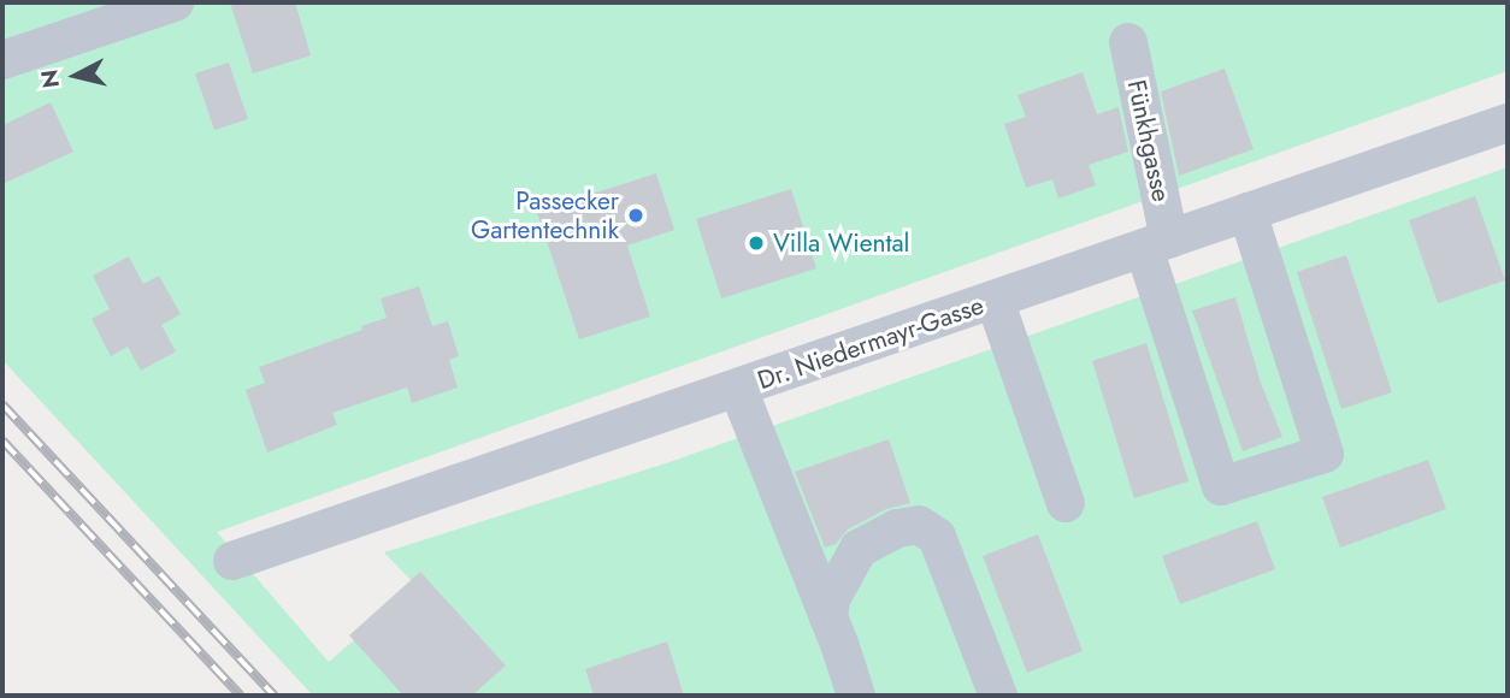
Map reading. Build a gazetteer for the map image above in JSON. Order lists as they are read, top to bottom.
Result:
{
  "streets": {
    "street": ["Fünkhgasse", "Dr. Niedermayr-Gasse"]
  },
  "crossings": [
    ["Fünkhgasse", "Dr. Niedermayr-Gasse"]
  ],
  "places": ["Passecker Gartentechnik", "Villa Wiental"],
  "north": "left"
}
